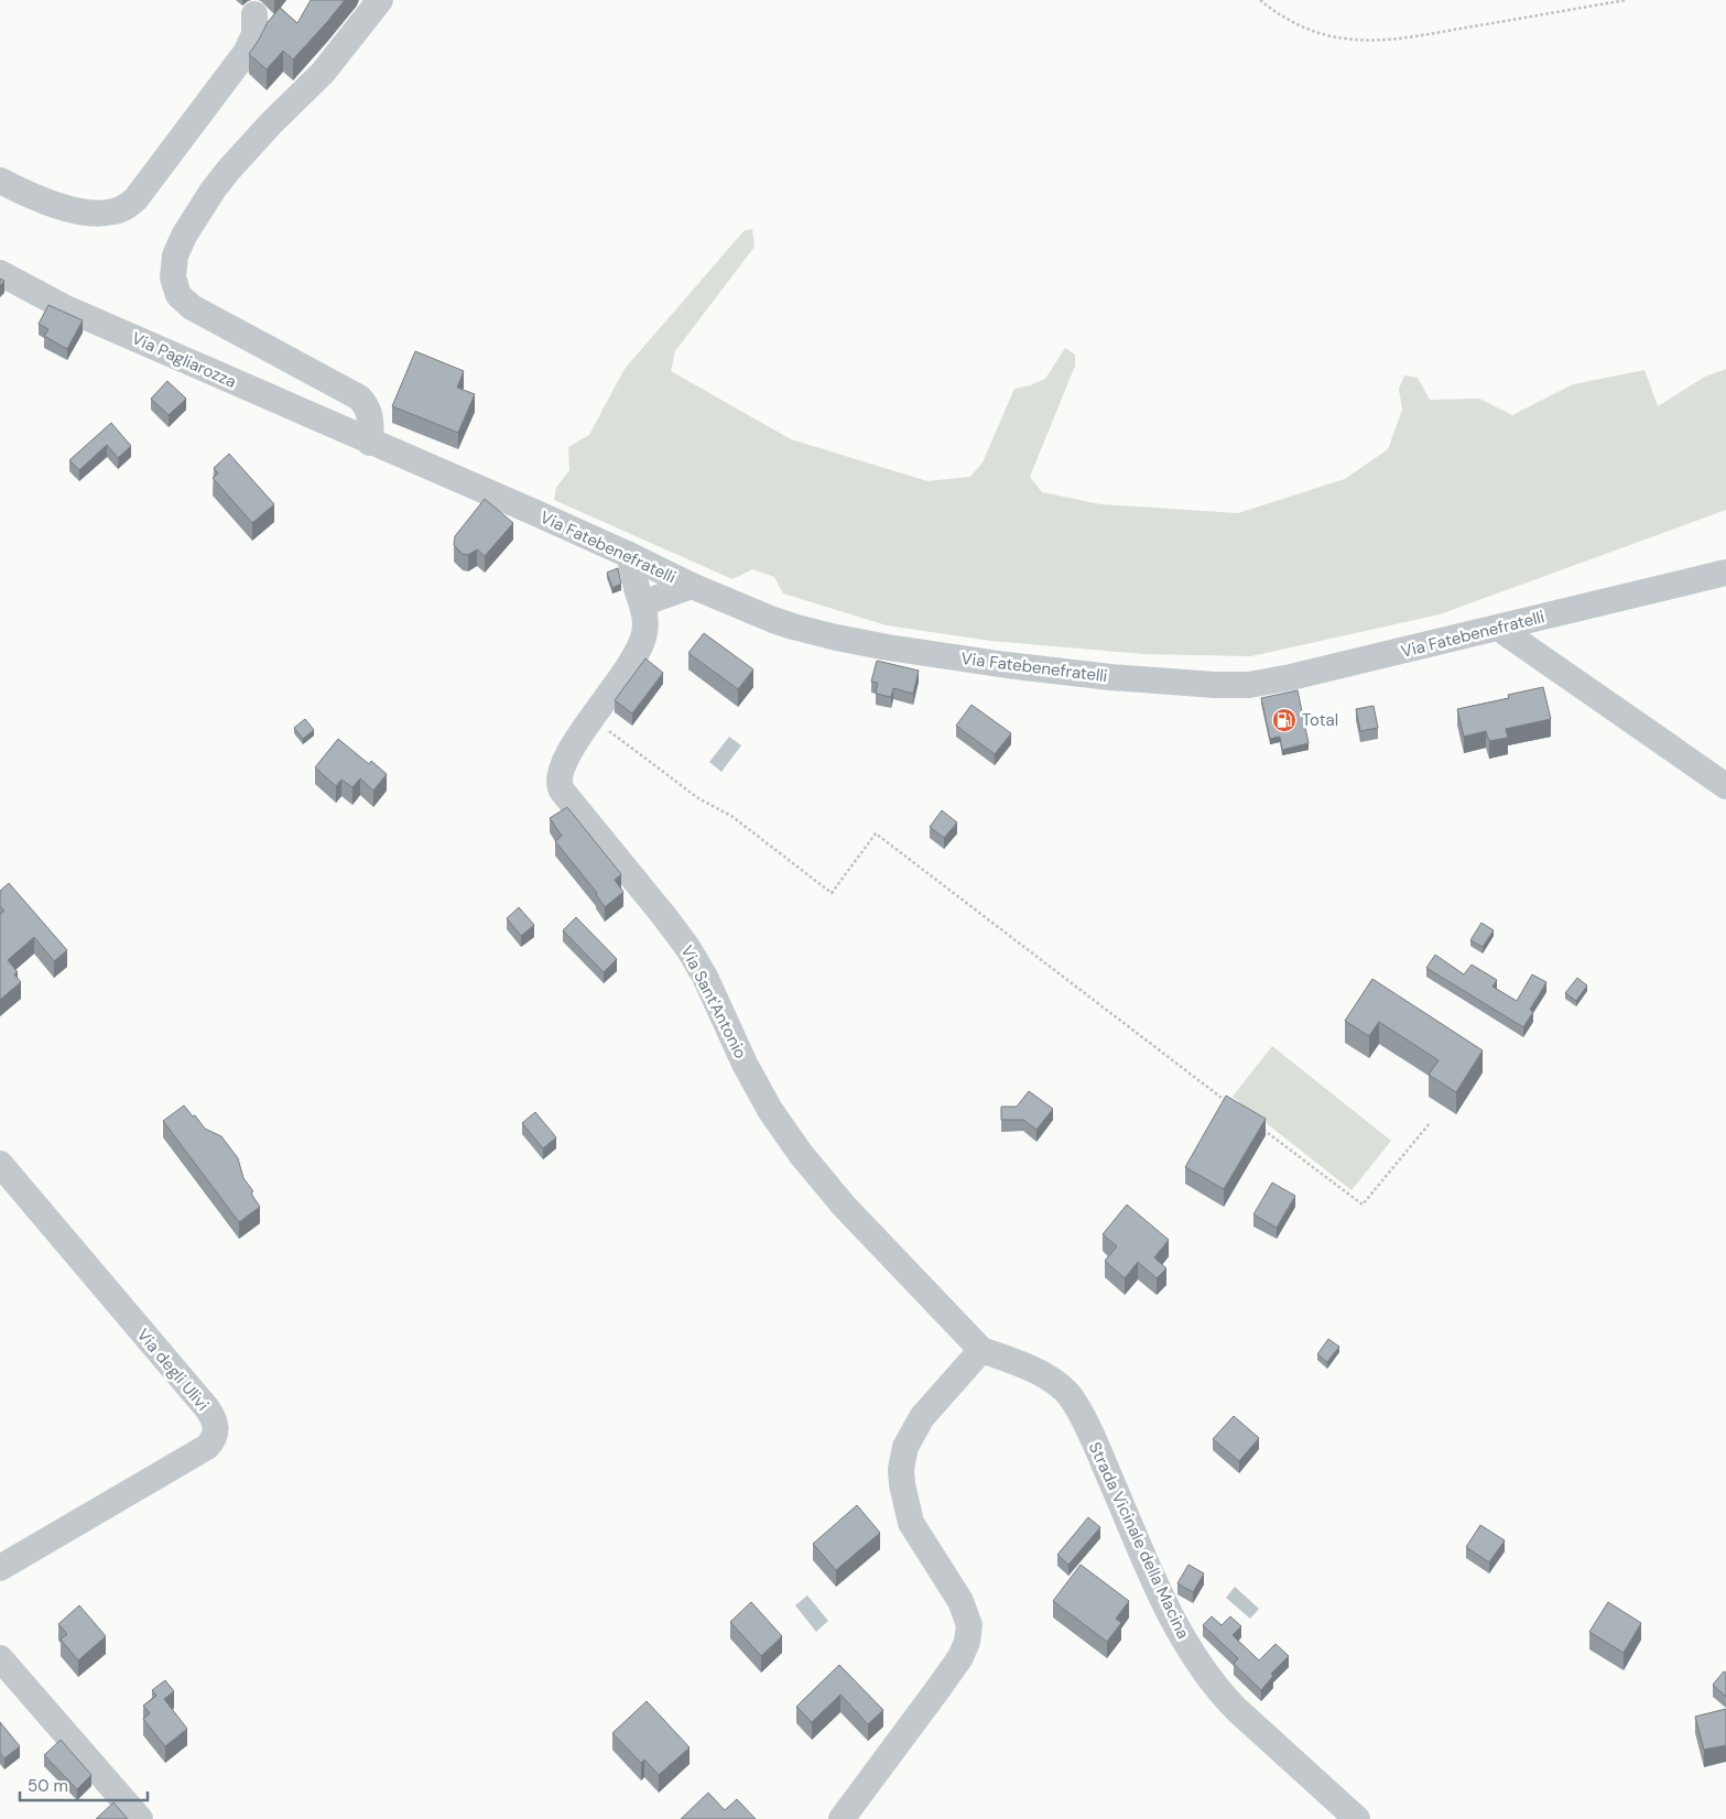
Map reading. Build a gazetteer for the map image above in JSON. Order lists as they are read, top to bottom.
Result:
{
  "streets": {
    "street": [
      "Via Pagliarozza",
      "Via Fatebenefratelli",
      "Via Sant'Antonio",
      "Via degli Ulivi",
      "Strada Vicinale della Macina"
    ]
  },
  "crossings": [
    ["Via Pagliarozza", "Via Fatebenefratelli"],
    ["Via Fatebenefratelli", "Via Sant'Antonio"],
    ["Via Sant'Antonio", "Strada Vicinale della Macina"]
  ],
  "places": {
    "fuel station": ["Total"]
  },
  "scale_bar": "50 m"
}
